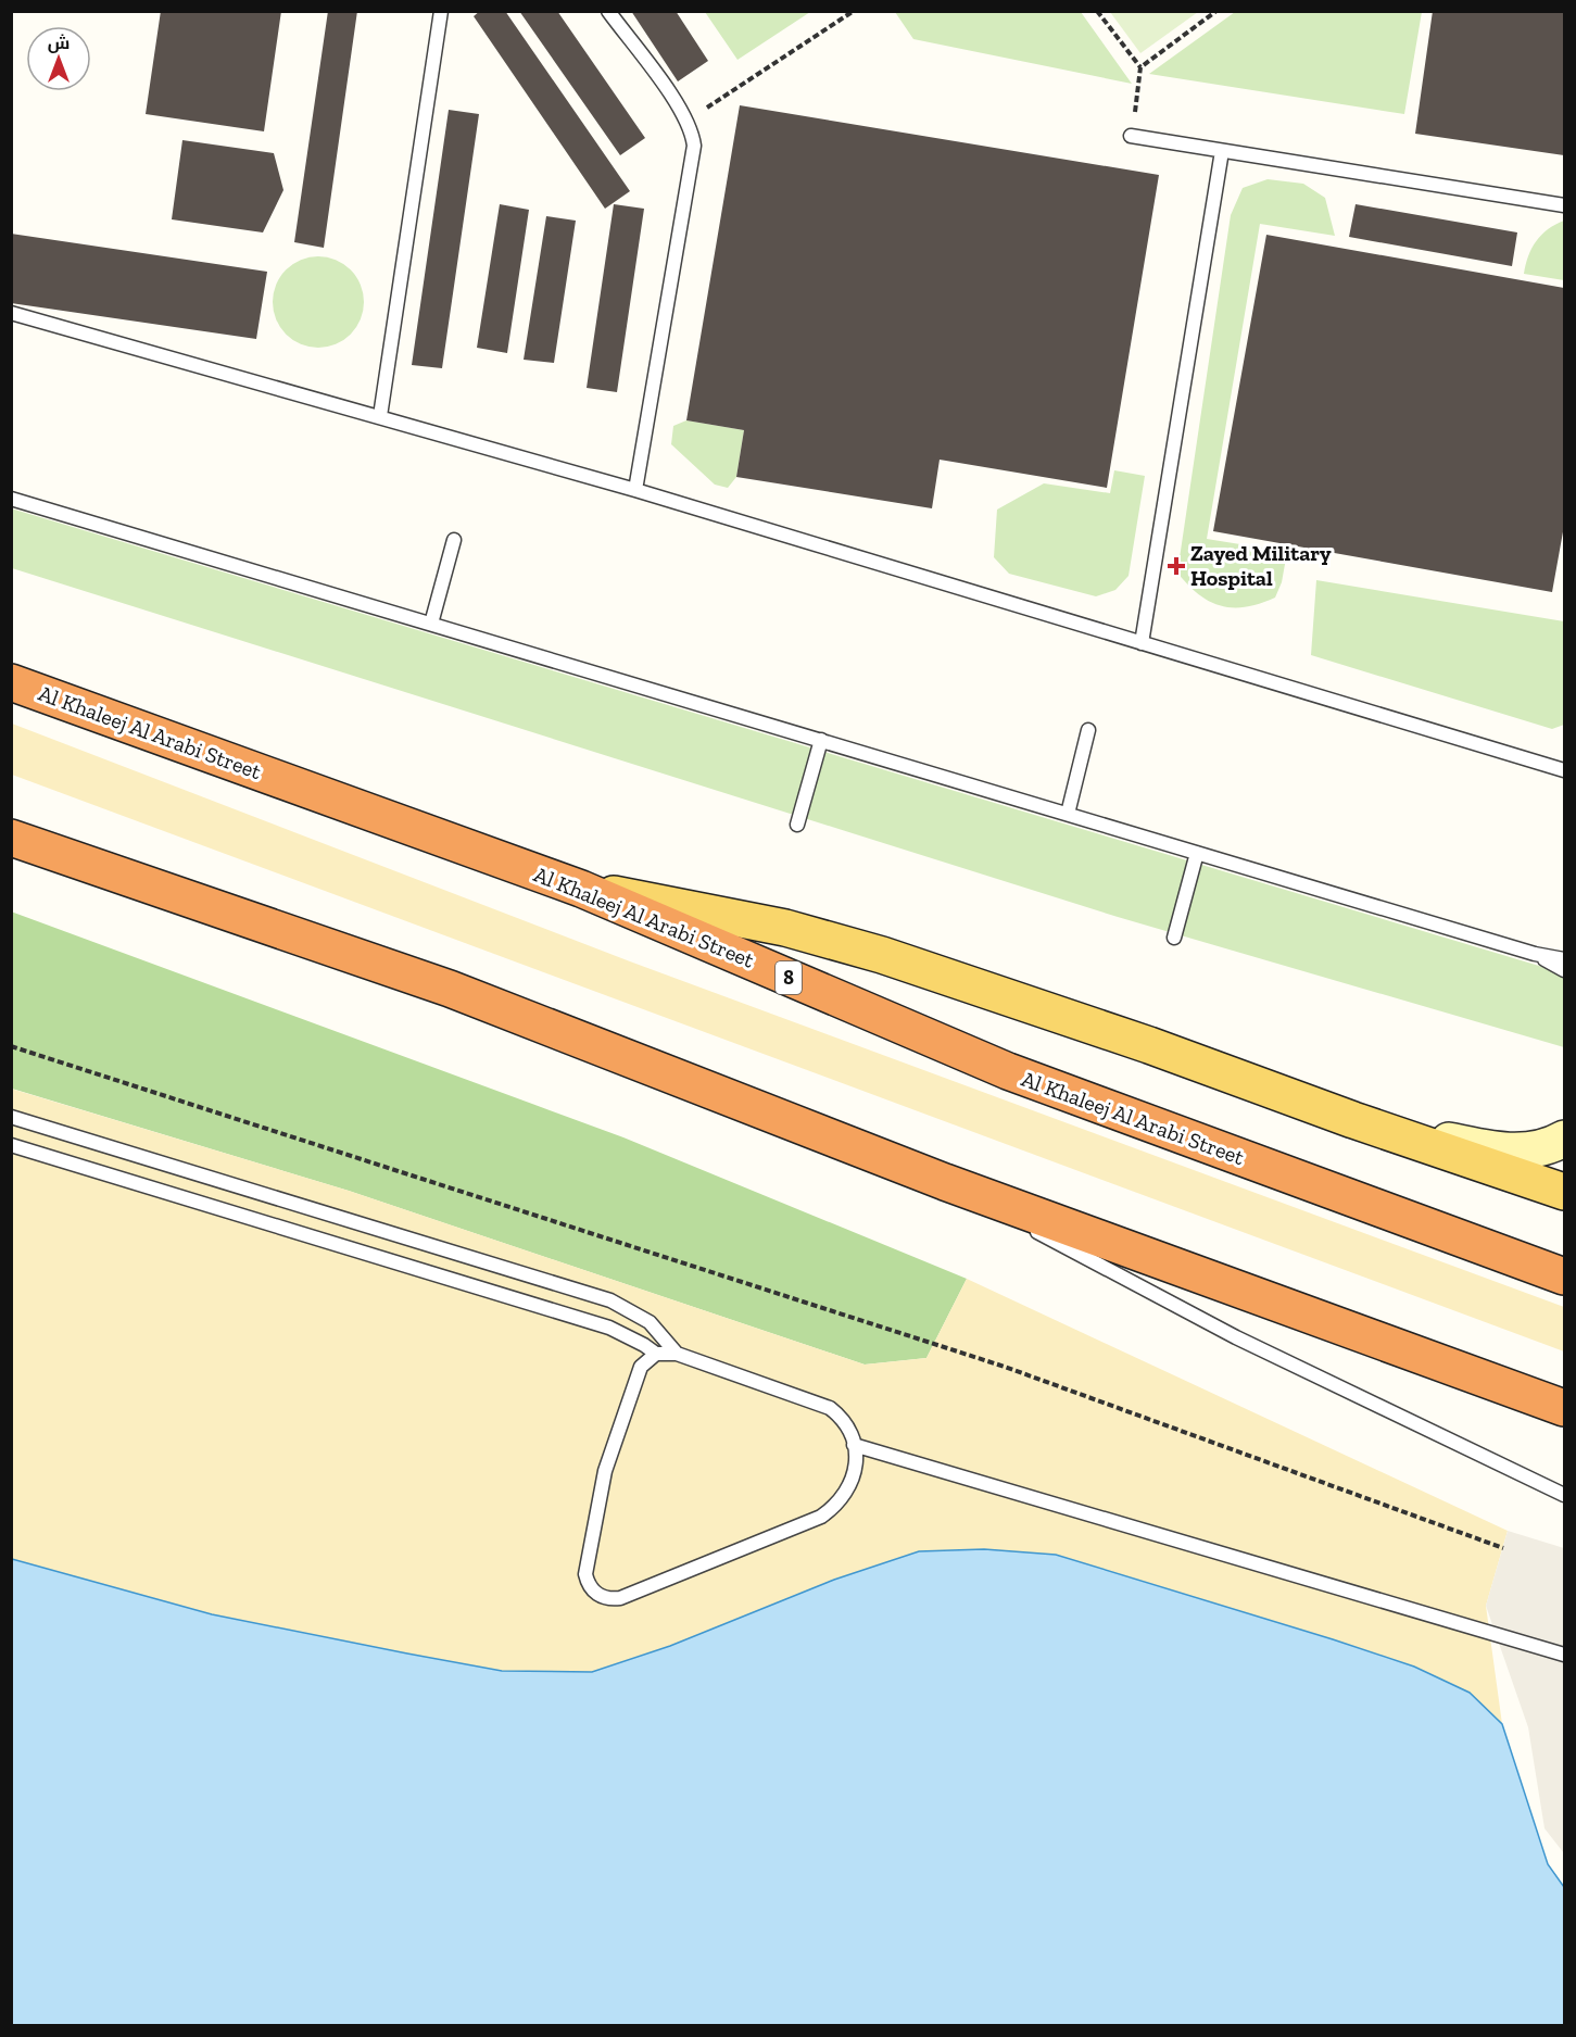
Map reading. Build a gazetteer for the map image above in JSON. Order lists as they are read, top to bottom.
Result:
{
  "streets": {
    "highway": ["Al Khaleej Al Arabi Street", "8"]
  },
  "places": {
    "health": ["Zayed Military Hospital"]
  },
  "north": "top"
}
